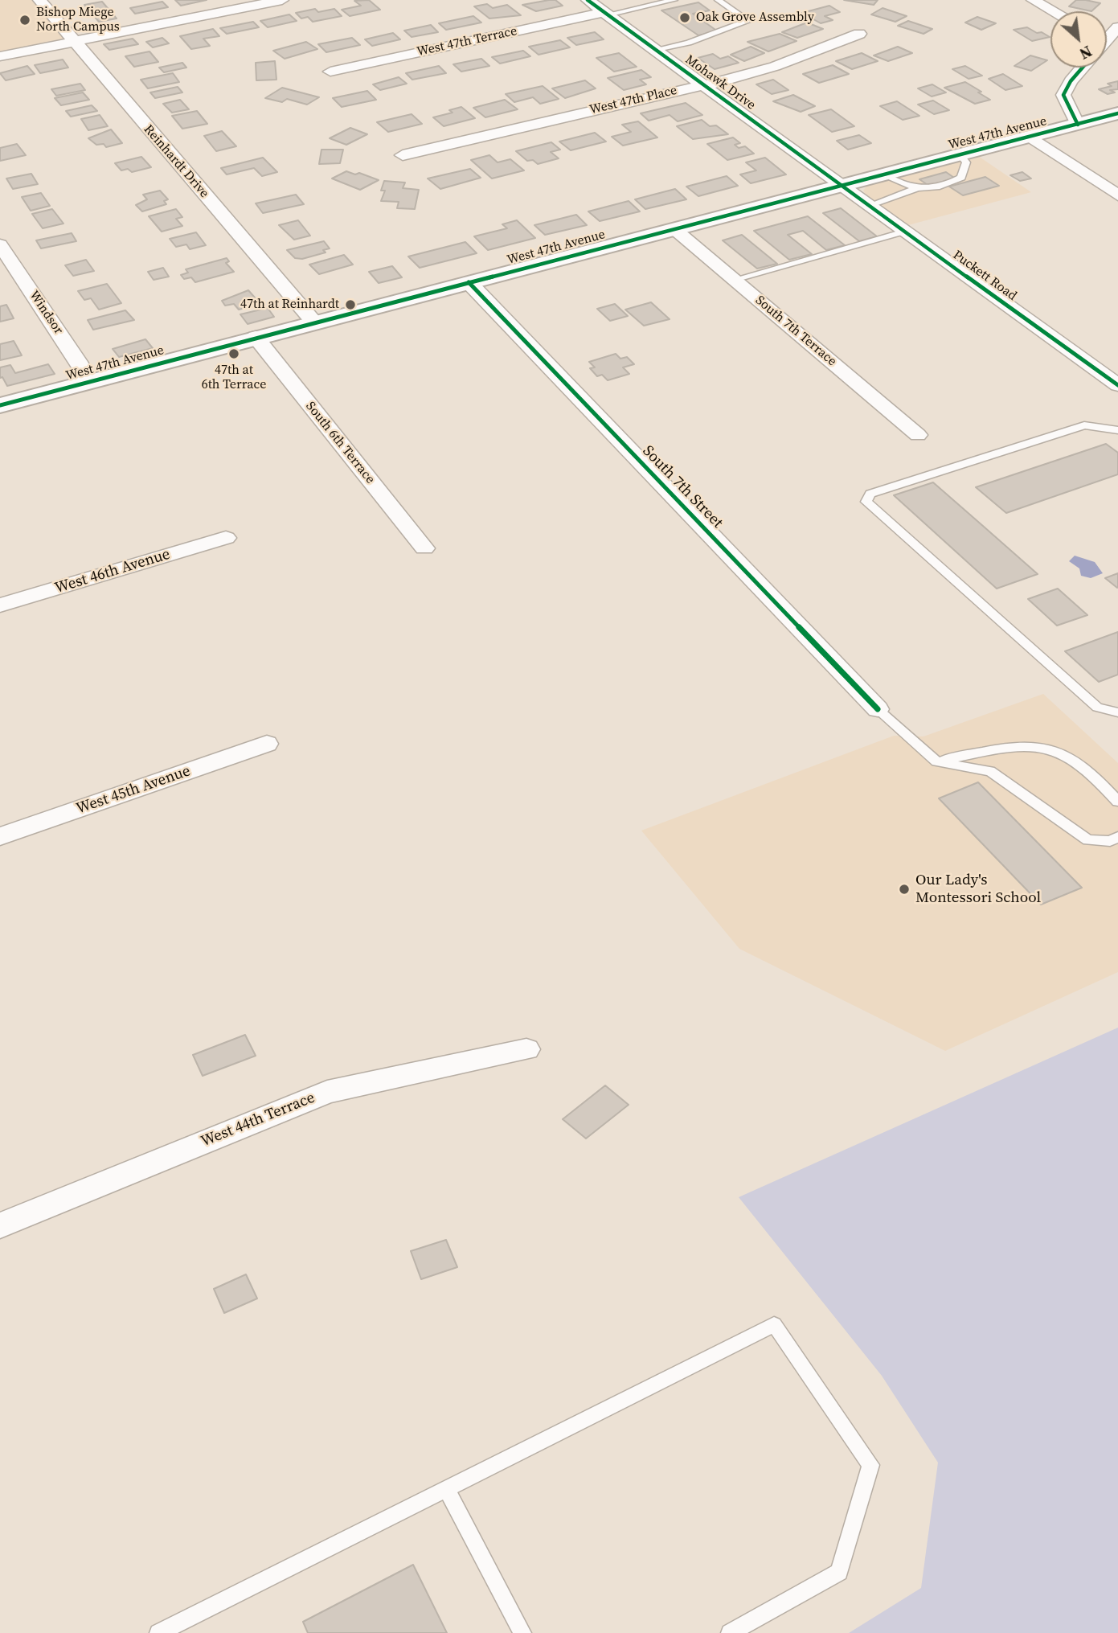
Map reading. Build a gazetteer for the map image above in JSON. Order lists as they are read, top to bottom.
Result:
{
  "streets": {
    "street": [
      "West 47th Terrace",
      "Mohawk Drive",
      "West 47th Place",
      "West 47th Avenue",
      "Reinhardt Drive",
      "Puckett Road",
      "Windsor",
      "South 7th Terrace",
      "South 6th Terrace",
      "South 7th Street",
      "West 46th Avenue",
      "West 45th Avenue",
      "West 44th Terrace"
    ]
  },
  "crossings": [
    ["West 47th Terrace", "Mohawk Drive"],
    ["Mohawk Drive", "West 47th Place"],
    ["Mohawk Drive", "West 47th Avenue"],
    ["Mohawk Drive", "Puckett Road"],
    ["West 47th Avenue", "Reinhardt Drive"],
    ["West 47th Avenue", "Puckett Road"],
    ["West 47th Avenue", "Windsor"],
    ["West 47th Avenue", "South 7th Terrace"],
    ["West 47th Avenue", "South 6th Terrace"],
    ["West 47th Avenue", "South 7th Street"]
  ],
  "places": [
    "Oak Grove Assembly",
    "Bishop Miege North Campus",
    "47th at Reinhardt",
    "47th at 6th Terrace",
    "Our Lady's Montessori School"
  ],
  "north": "bottom right"
}
